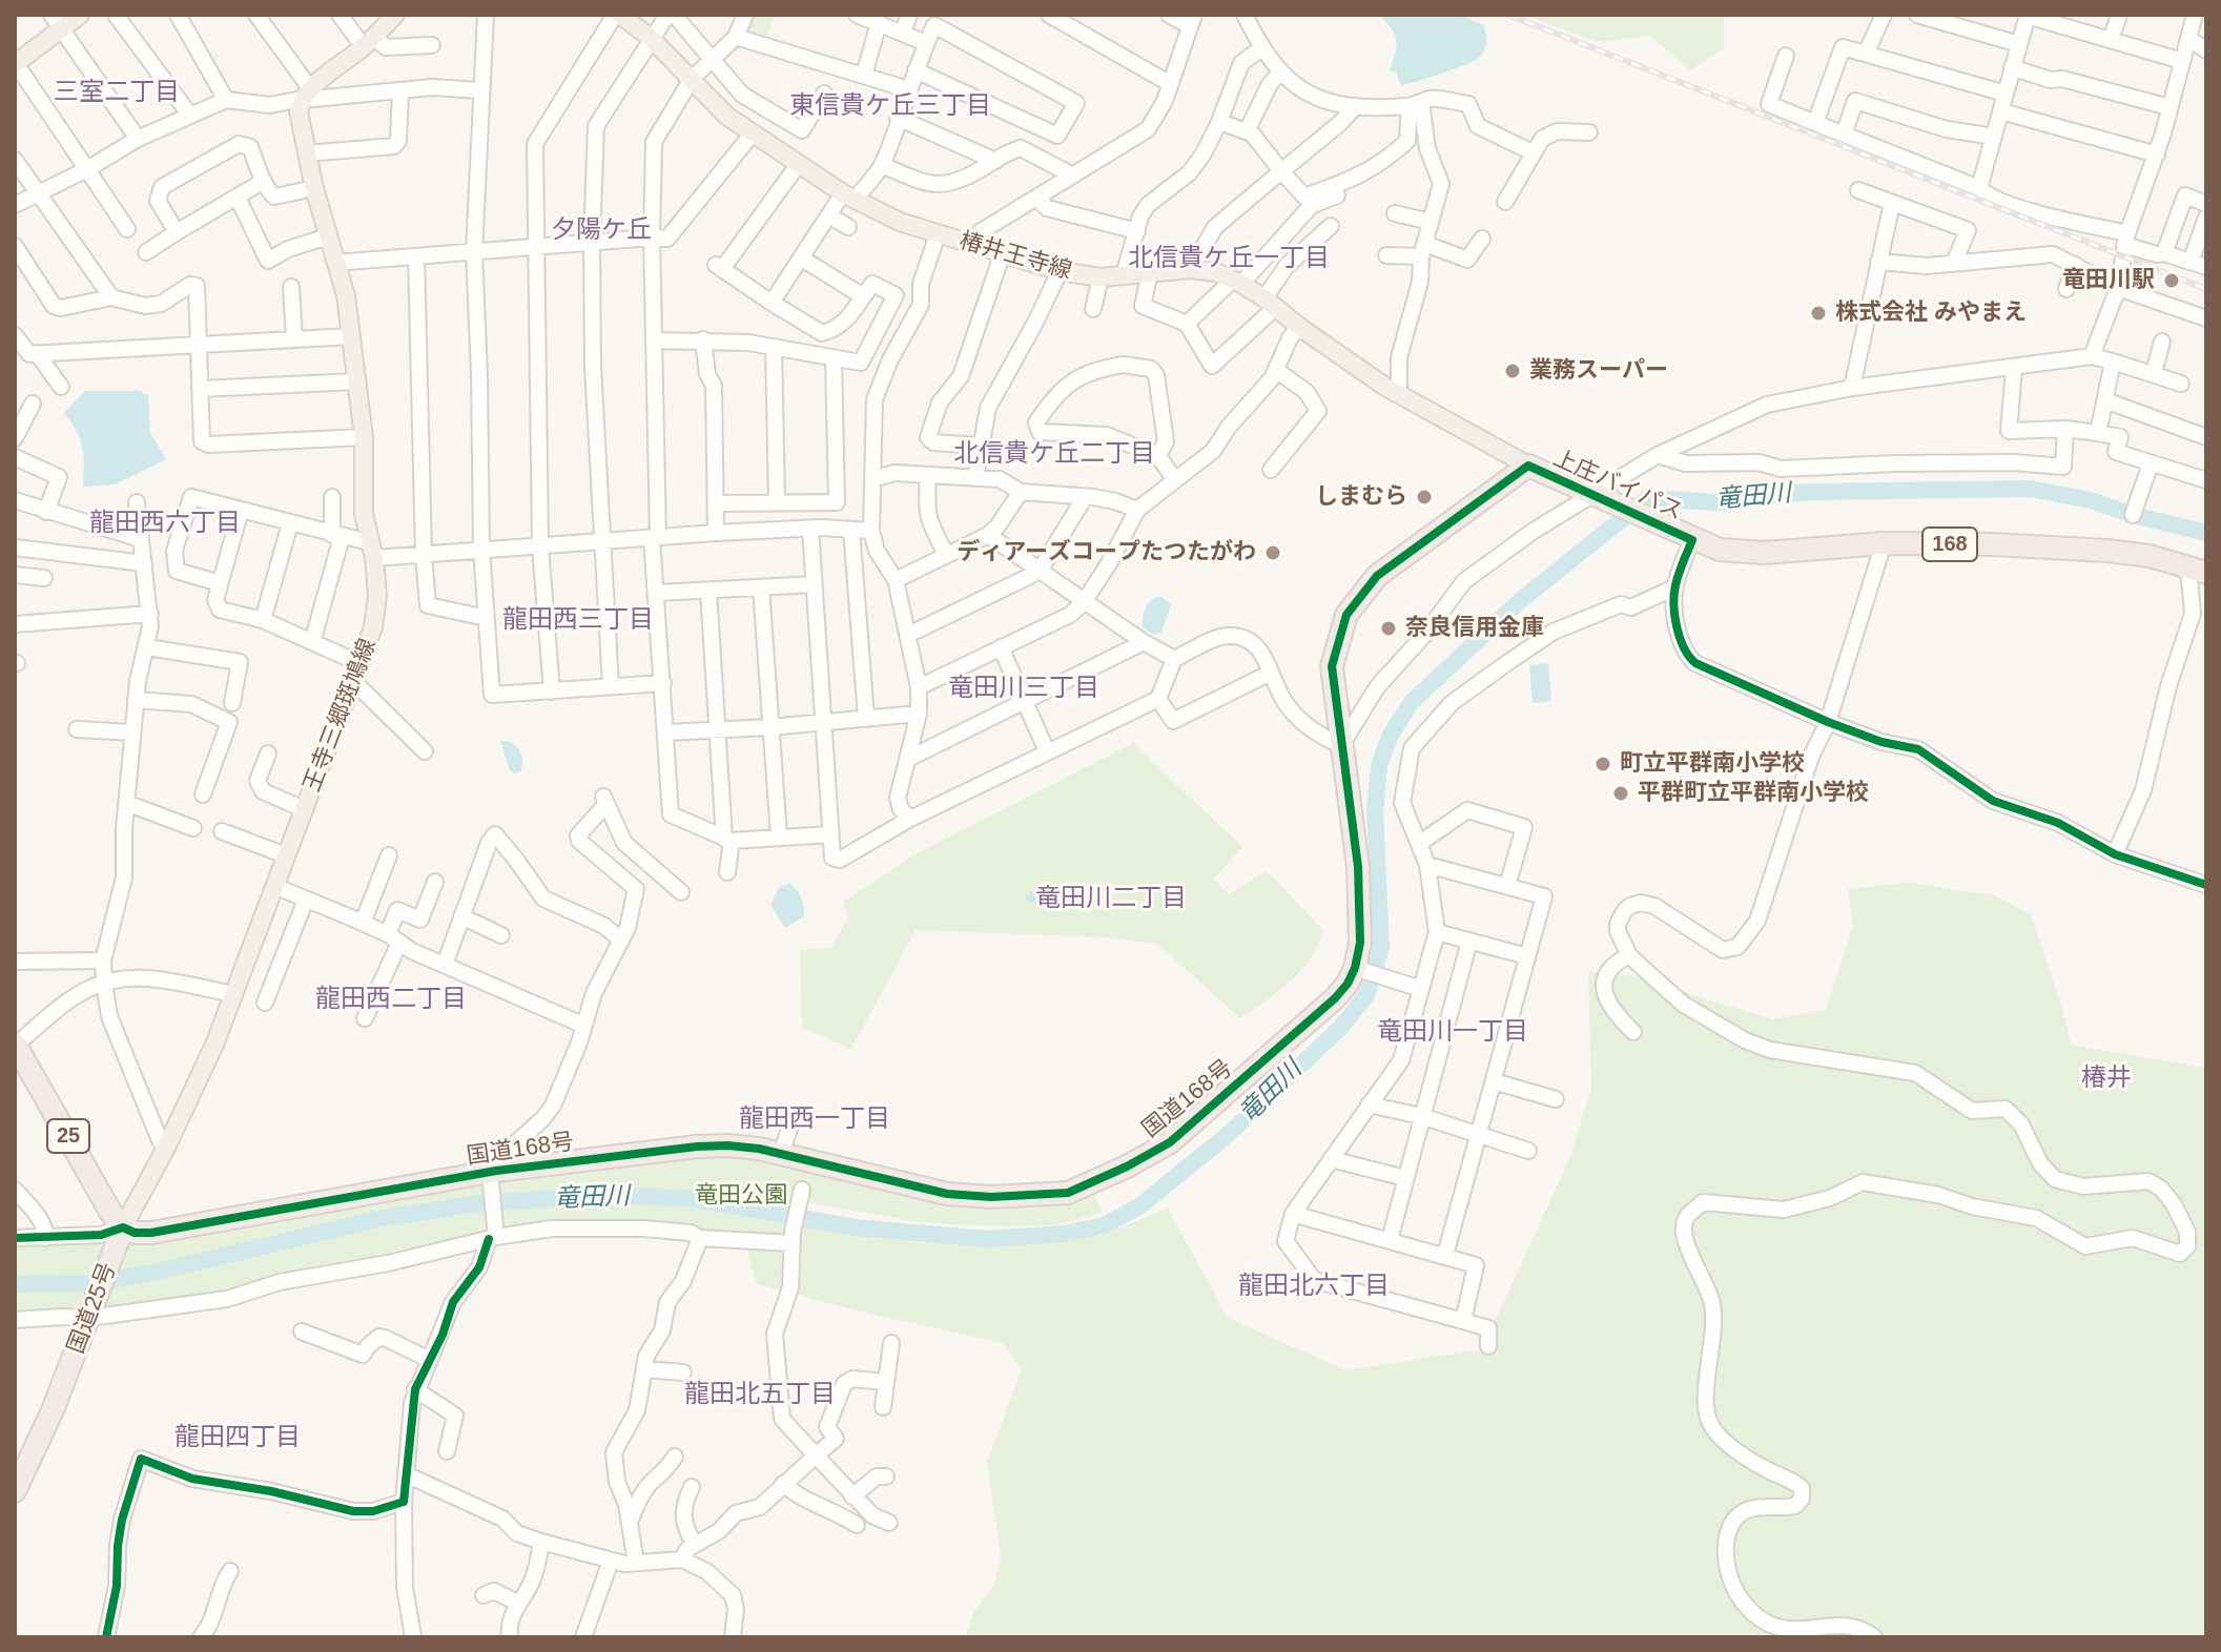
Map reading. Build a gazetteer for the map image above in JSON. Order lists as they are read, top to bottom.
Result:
{
  "streets": {
    "highway": [
      "上庄バイパス",
      "168",
      "国道168号",
      "25",
      "国道25号"
    ],
    "main road": ["椿井王寺線", "王寺三郷斑鳩線"]
  },
  "crossings": [
    ["椿井王寺線", "上庄バイパス"],
    ["椿井王寺線", "国道168号"],
    ["上庄バイパス", "国道168号"],
    ["王寺三郷斑鳩線", "国道168号"],
    ["王寺三郷斑鳩線", "25"],
    ["王寺三郷斑鳩線", "国道25号"],
    ["国道168号", "25"],
    ["国道168号", "国道25号"],
    ["25", "国道25号"]
  ],
  "districts": [
    "三室二丁目",
    "東信貴ケ丘三丁目",
    "夕陽ケ丘",
    "北信貴ケ丘一丁目",
    "北信貴ケ丘二丁目",
    "龍田西六丁目",
    "龍田西三丁目",
    "竜田川三丁目",
    "竜田川二丁目",
    "龍田西二丁目",
    "竜田川一丁目",
    "椿井",
    "龍田西一丁目",
    "龍田北六丁目",
    "龍田北五丁目",
    "龍田四丁目"
  ],
  "water": ["竜田川"],
  "parks": ["竜田公園"],
  "places": [
    "竜田川駅",
    "株式会社 みやまえ",
    "業務スーパー",
    "しまむら",
    "ディアーズコープたつたがわ",
    "奈良信用金庫",
    "町立平群南小学校",
    "平群町立平群南小学校"
  ]
}
